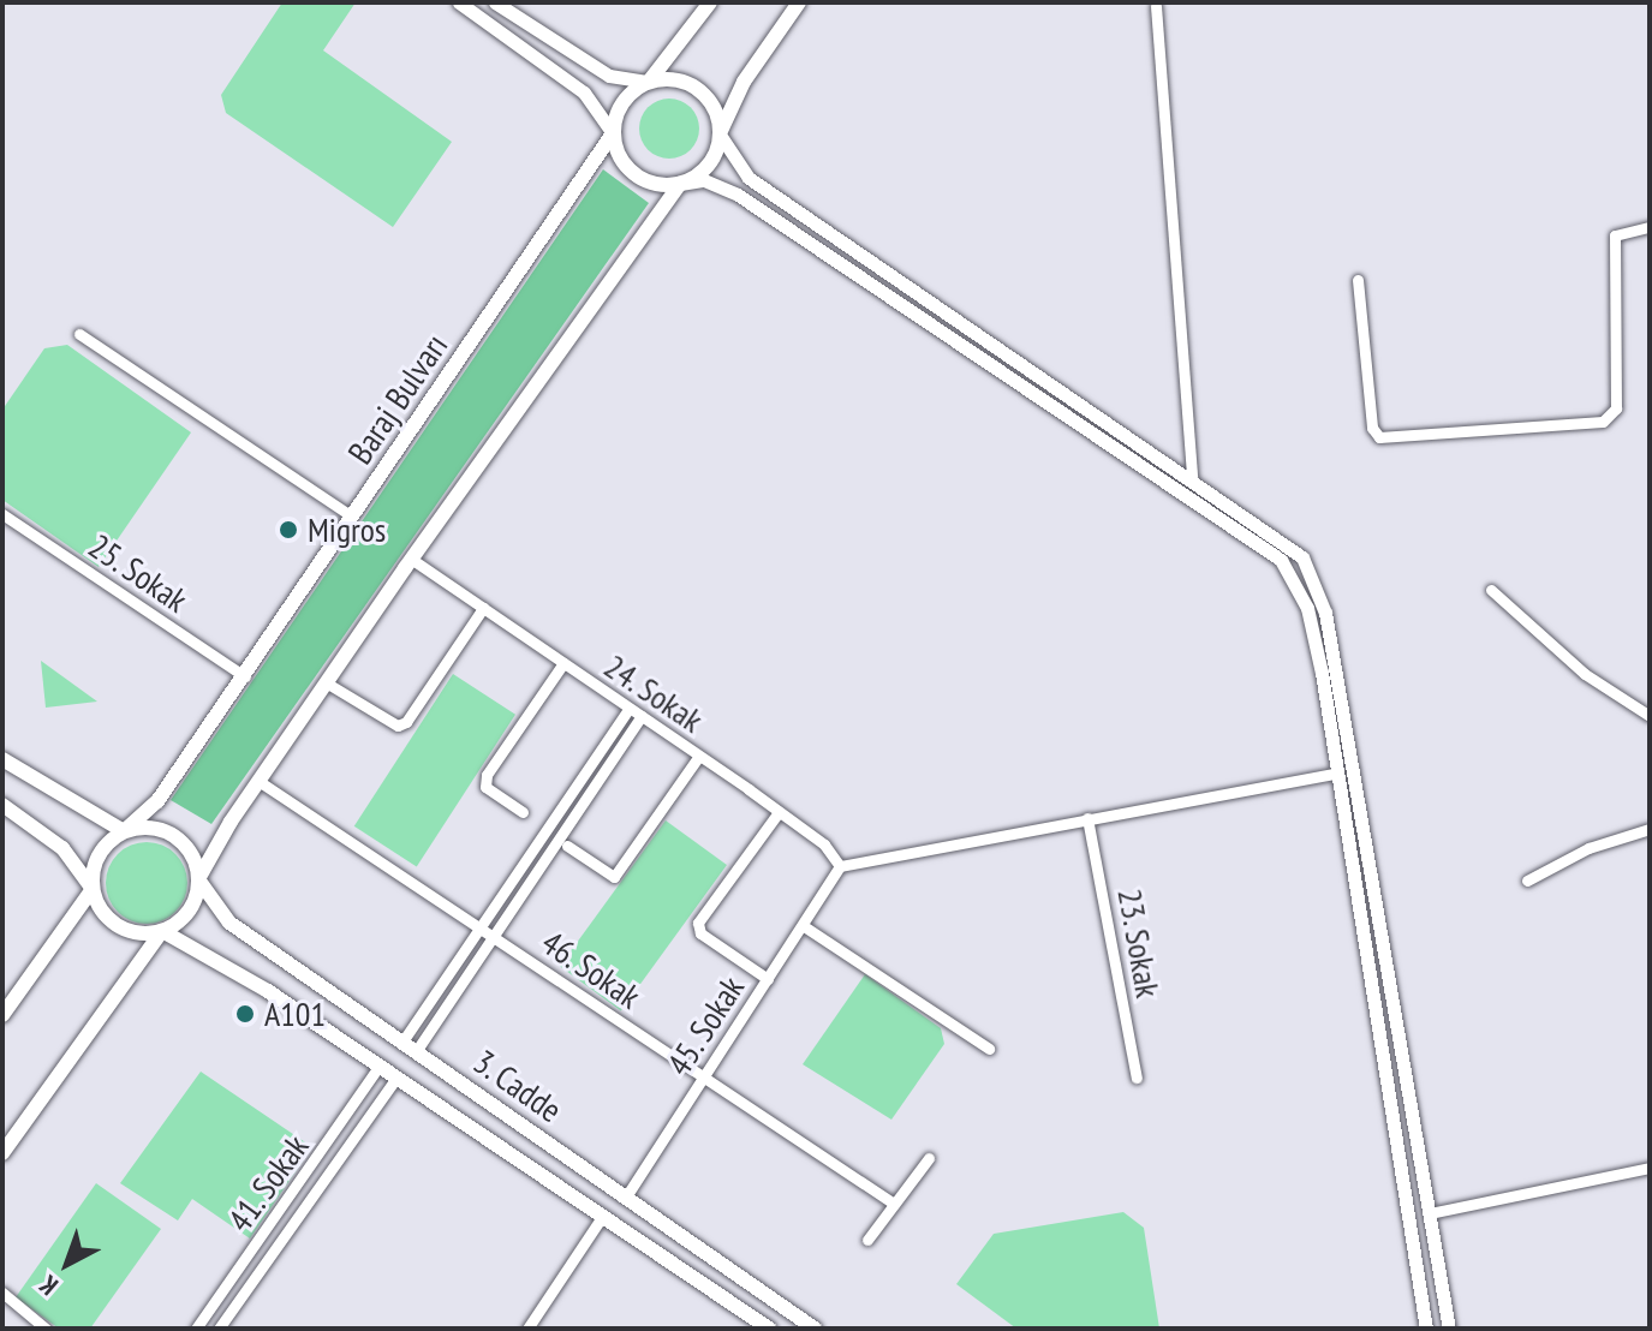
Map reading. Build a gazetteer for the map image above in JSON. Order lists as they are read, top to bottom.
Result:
{
  "streets": {
    "main road": ["Baraj Bulvarı", "3. Cadde"],
    "street": [
      "25. Sokak",
      "24. Sokak",
      "23. Sokak",
      "46. Sokak",
      "45. Sokak",
      "41. Sokak"
    ]
  },
  "crossings": [
    ["Baraj Bulvarı", "25. Sokak"],
    ["Baraj Bulvarı", "3. Cadde"],
    ["24. Sokak", "45. Sokak"],
    ["46. Sokak", "45. Sokak"],
    ["45. Sokak", "3. Cadde"],
    ["3. Cadde", "41. Sokak"]
  ],
  "places": ["Migros", "A101"],
  "north": "bottom left"
}
